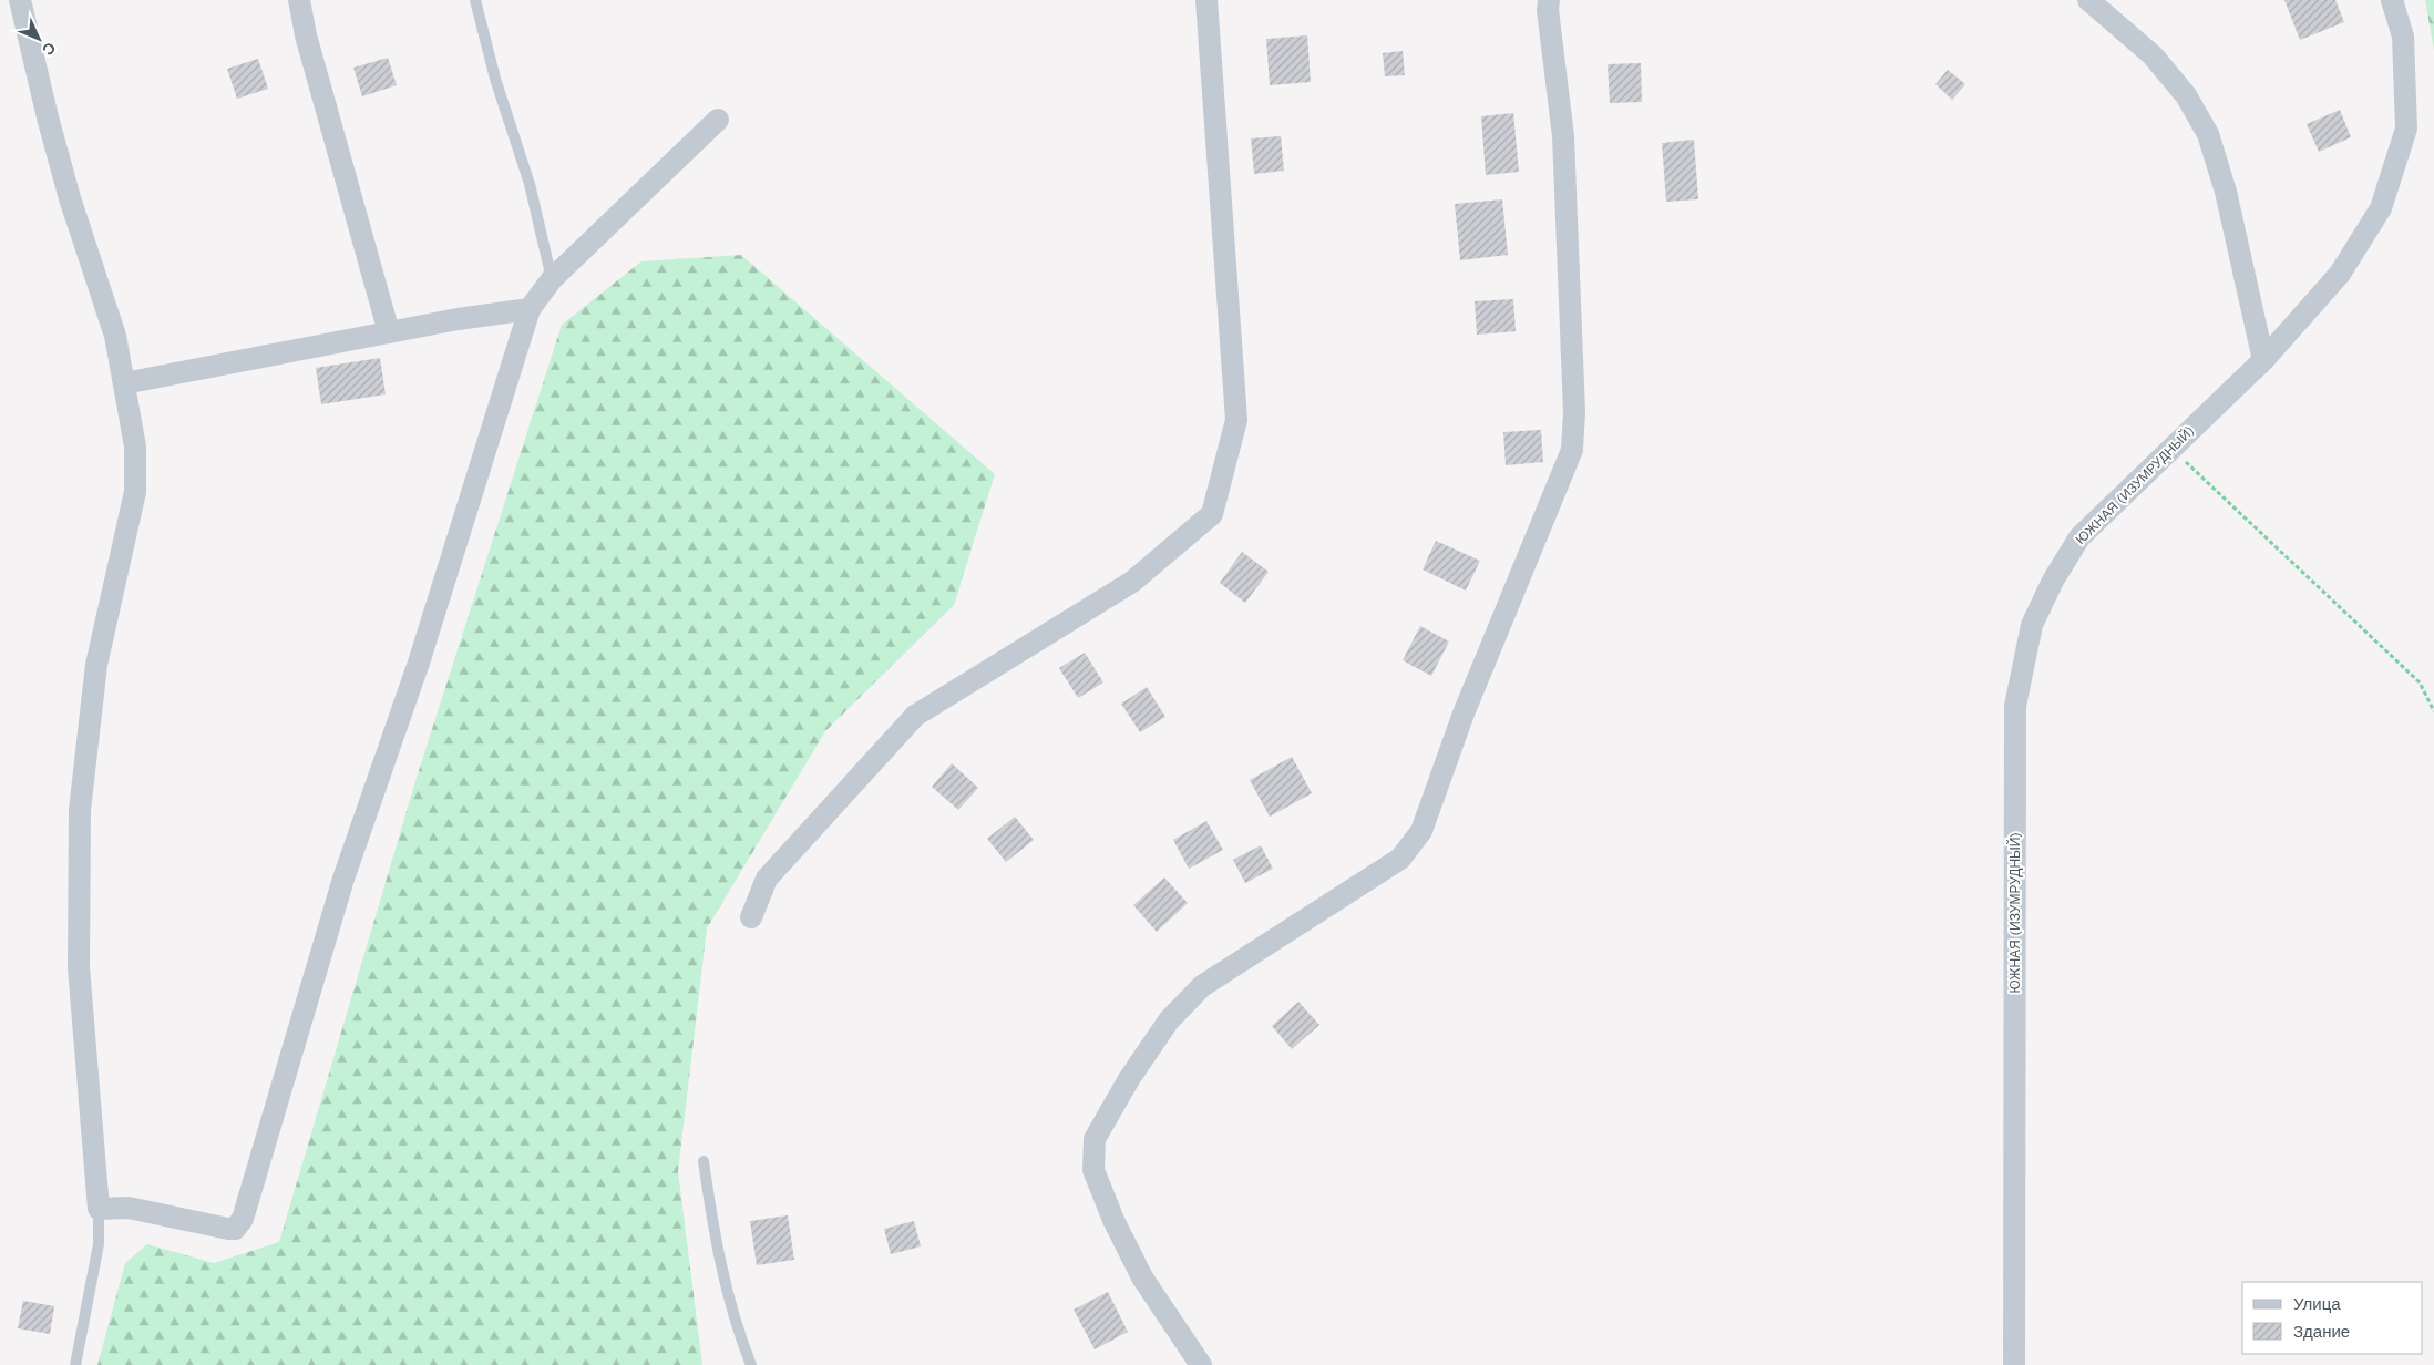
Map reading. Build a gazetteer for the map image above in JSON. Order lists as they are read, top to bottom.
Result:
{
  "streets": {
    "street": ["ЮЖНАЯ (ИЗУМРУДНЫЙ)"]
  },
  "legend": ["Улица", "Здание"],
  "north": "bottom right"
}
